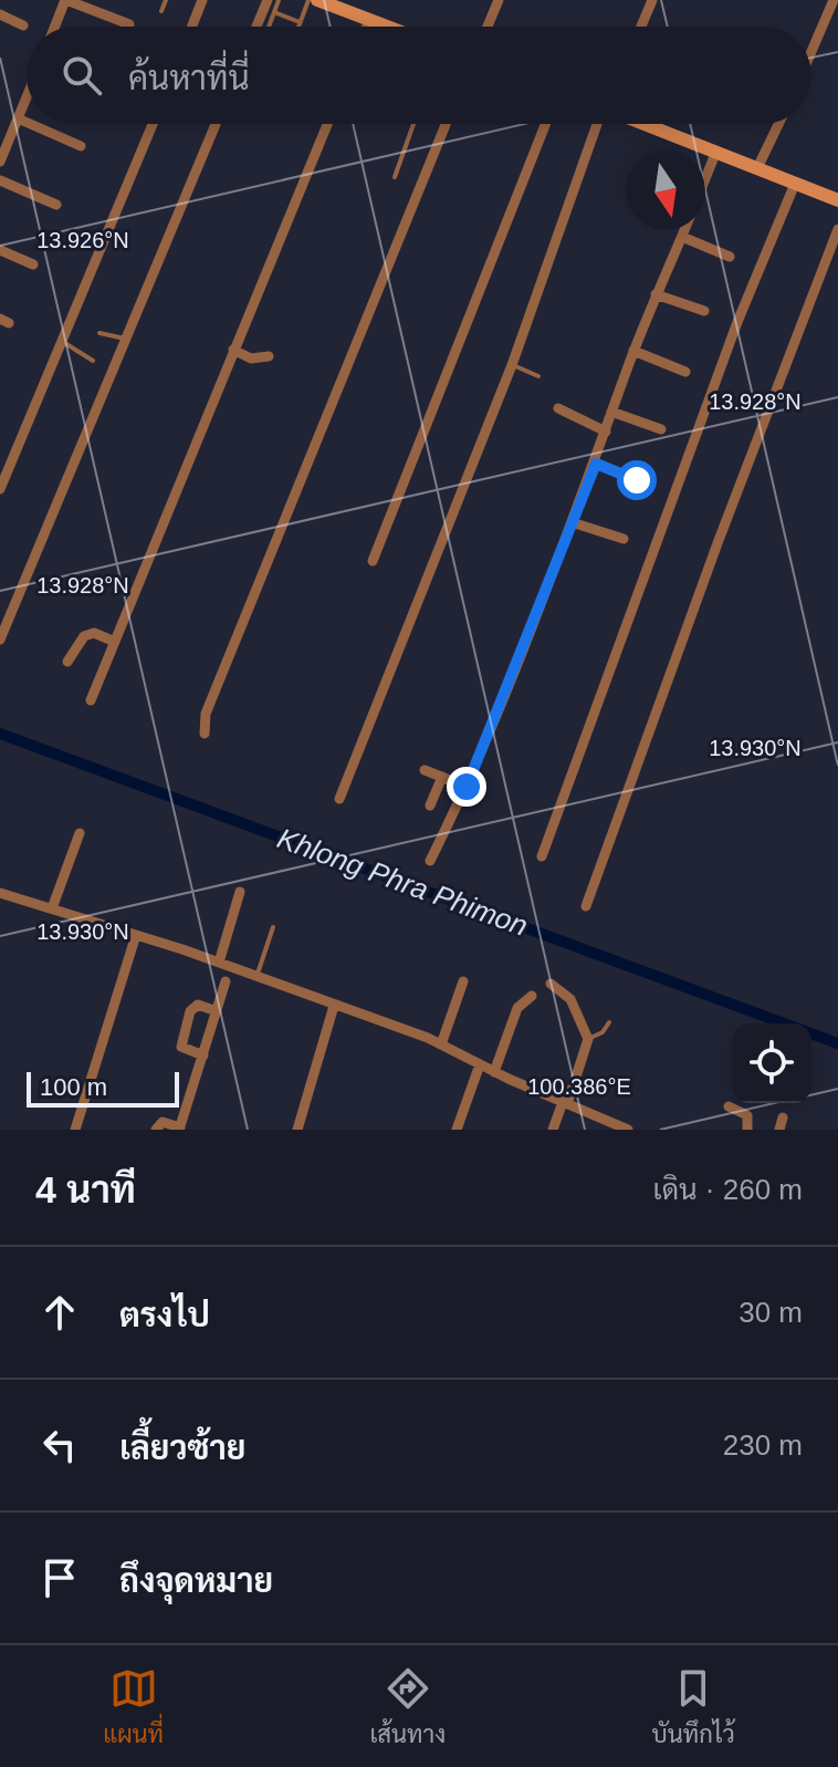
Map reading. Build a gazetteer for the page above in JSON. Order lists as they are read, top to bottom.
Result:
{
  "water": ["Khlong Phra Phimon"],
  "scale_bar": "100 m",
  "north": "bottom",
  "page": {
    "search": "ค้นหาที่นี่",
    "scale": "100 m",
    "heading": ["4 นาที", "เดิน · 260 m"],
    "list": [
      ["ตรงไป", "30 m"],
      ["เลี้ยวซ้าย", "230 m"],
      "ถึงจุดหมาย"
    ],
    "nav": ["แผนที่", "เส้นทาง", "บันทึกไว้"]
  },
  "coordinates": [
    "13.926°N",
    "13.928°N",
    "13.930°N",
    "100.386°E"
  ]
}
